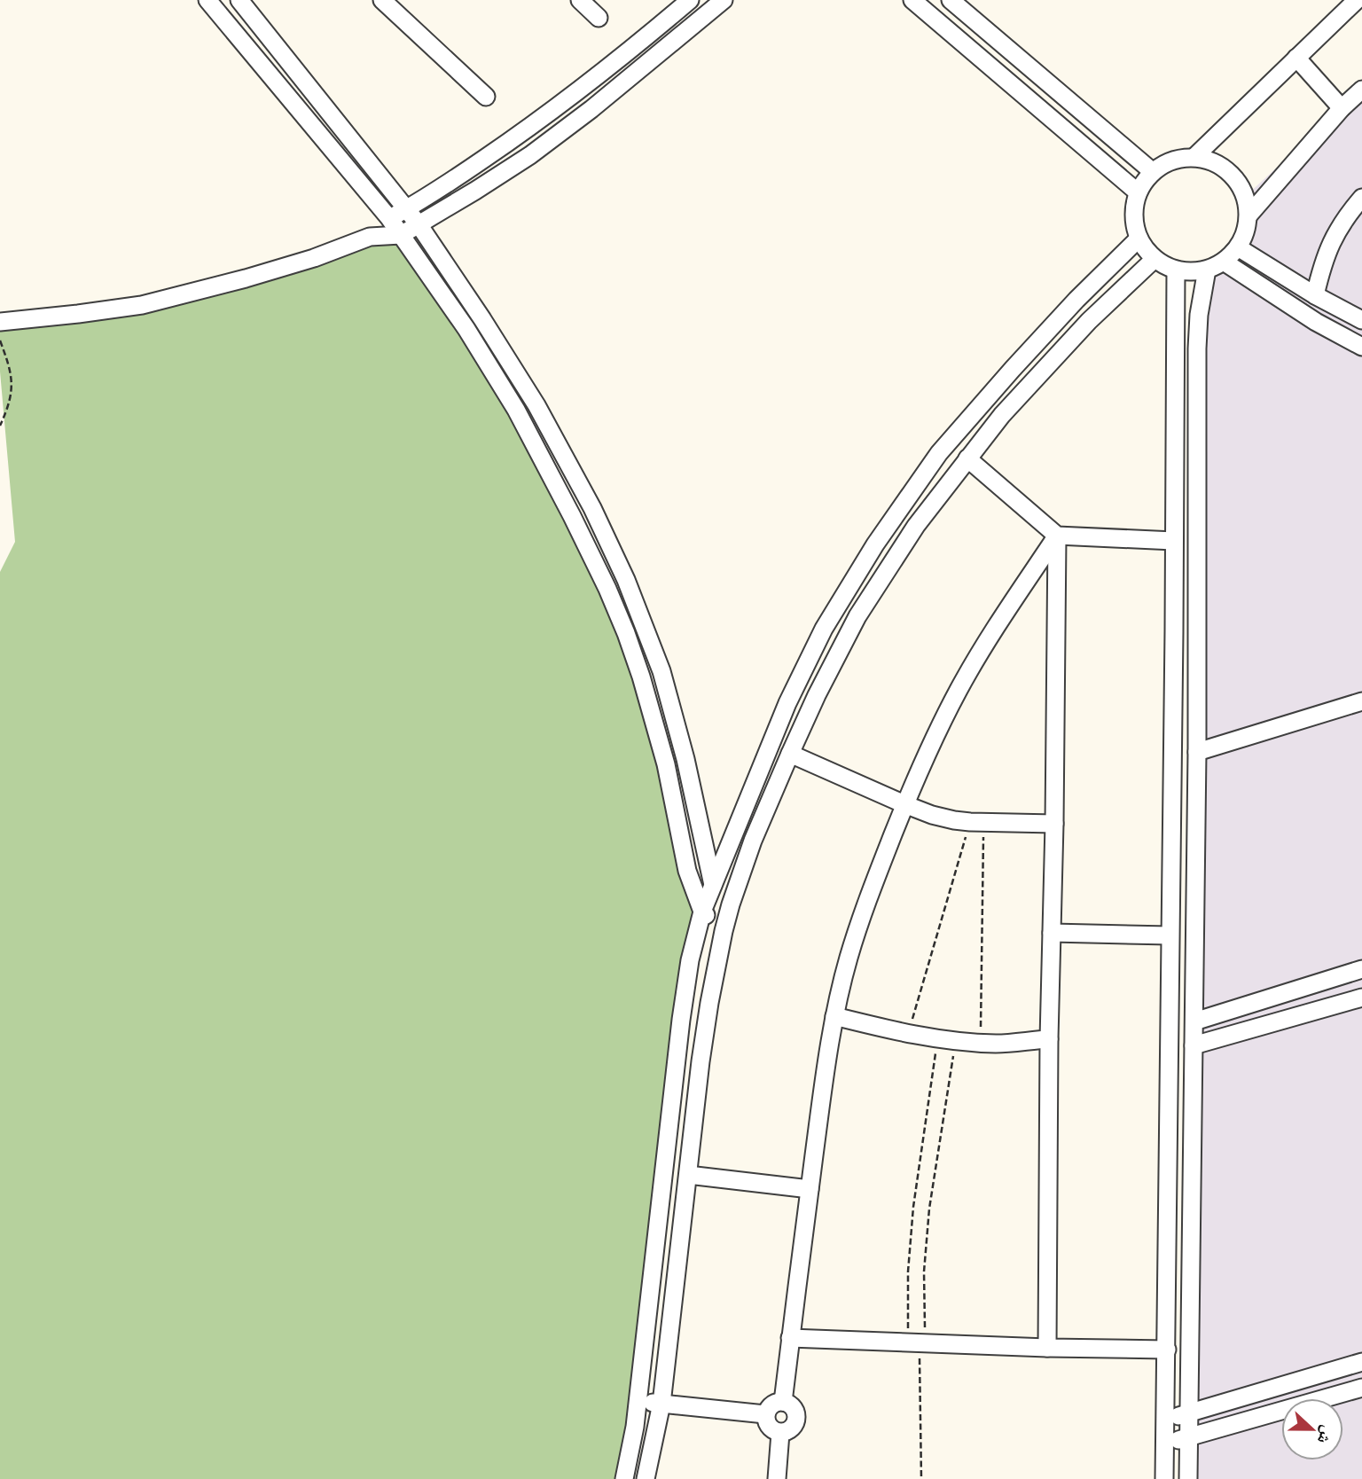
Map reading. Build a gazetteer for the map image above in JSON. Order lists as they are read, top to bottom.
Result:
{
  "north": "right"
}
